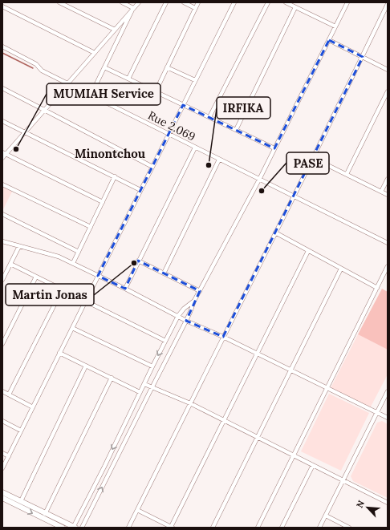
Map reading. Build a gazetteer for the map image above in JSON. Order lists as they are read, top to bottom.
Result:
{
  "streets": {
    "street": ["Rue 2.069"]
  },
  "districts": ["Minontchou"],
  "places": [
    "MUMIAH Service",
    "IRFIKA",
    "PASE",
    "Martin Jonas"
  ],
  "north": "top left"
}
